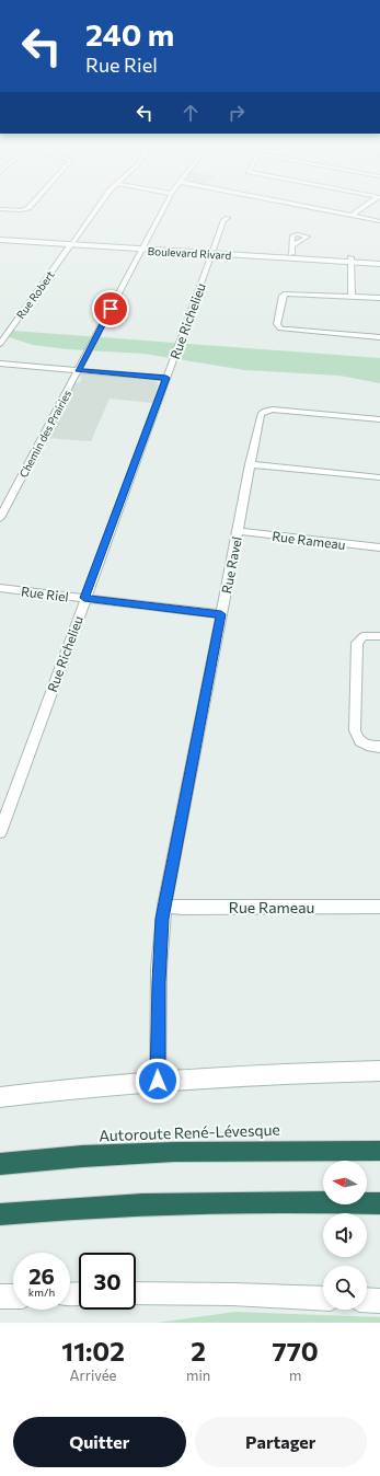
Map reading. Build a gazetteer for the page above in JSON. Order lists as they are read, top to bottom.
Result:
{
  "streets": {
    "highway": ["Autoroute René-Lévesque"],
    "street": [
      "Boulevard Rivard",
      "Rue Robert",
      "Rue Richelieu",
      "Chemin des Prairies",
      "Rue Rameau",
      "Rue Ravel",
      "Rue Riel"
    ]
  },
  "crossings": [
    ["Boulevard Rivard", "Rue Robert"],
    ["Boulevard Rivard", "Rue Richelieu"],
    ["Boulevard Rivard", "Chemin des Prairies"],
    ["Rue Richelieu", "Rue Riel"],
    ["Rue Rameau", "Rue Ravel"],
    ["Rue Ravel", "Rue Riel"]
  ],
  "north": "left",
  "page": {
    "turn": ["240 m", "Rue Riel"],
    "speed": "26 km/h",
    "limit": "30",
    "eta": [
      "11:02",
      "Arrivée",
      "2",
      "min",
      "770",
      "m"
    ],
    "buttons": ["Quitter", "Partager"]
  }
}
